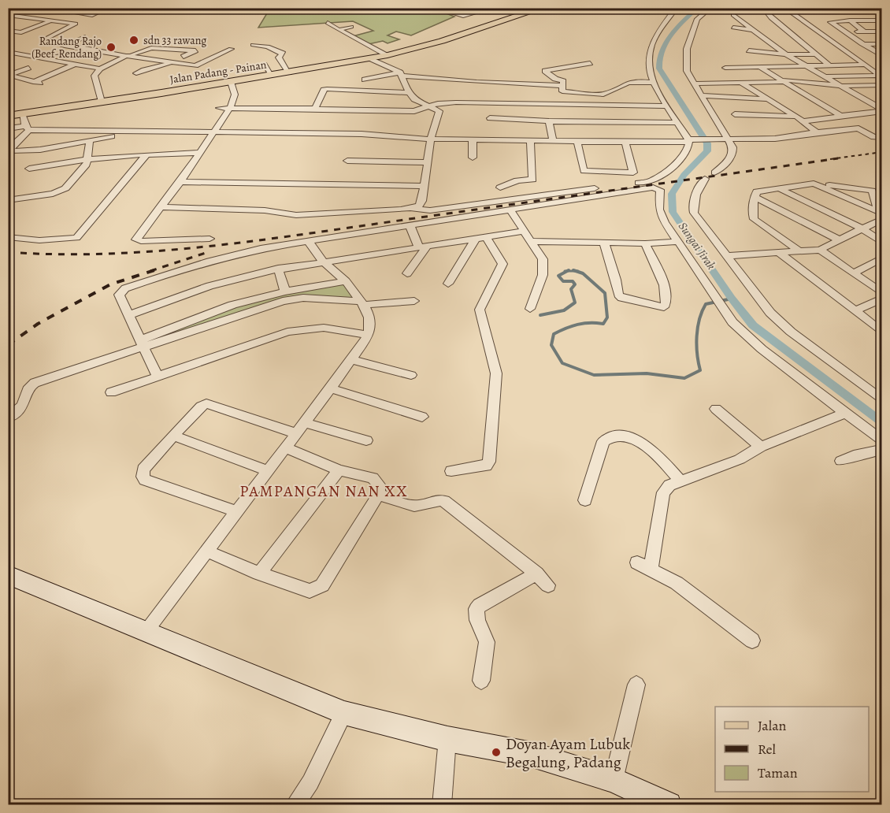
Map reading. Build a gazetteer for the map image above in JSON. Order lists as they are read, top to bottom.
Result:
{
  "streets": {
    "main road": ["Jalan Padang - Painan"]
  },
  "districts": ["PAMPANGAN NAN XX"],
  "water": ["Sungai Jirak"],
  "places": ["sdn 33 rawang", "Randang Rajo (Beef-Rendang)", "Doyan Ayam Lubuk Begalung, Padang"],
  "legend": ["Jalan", "Rel", "Taman"]
}
